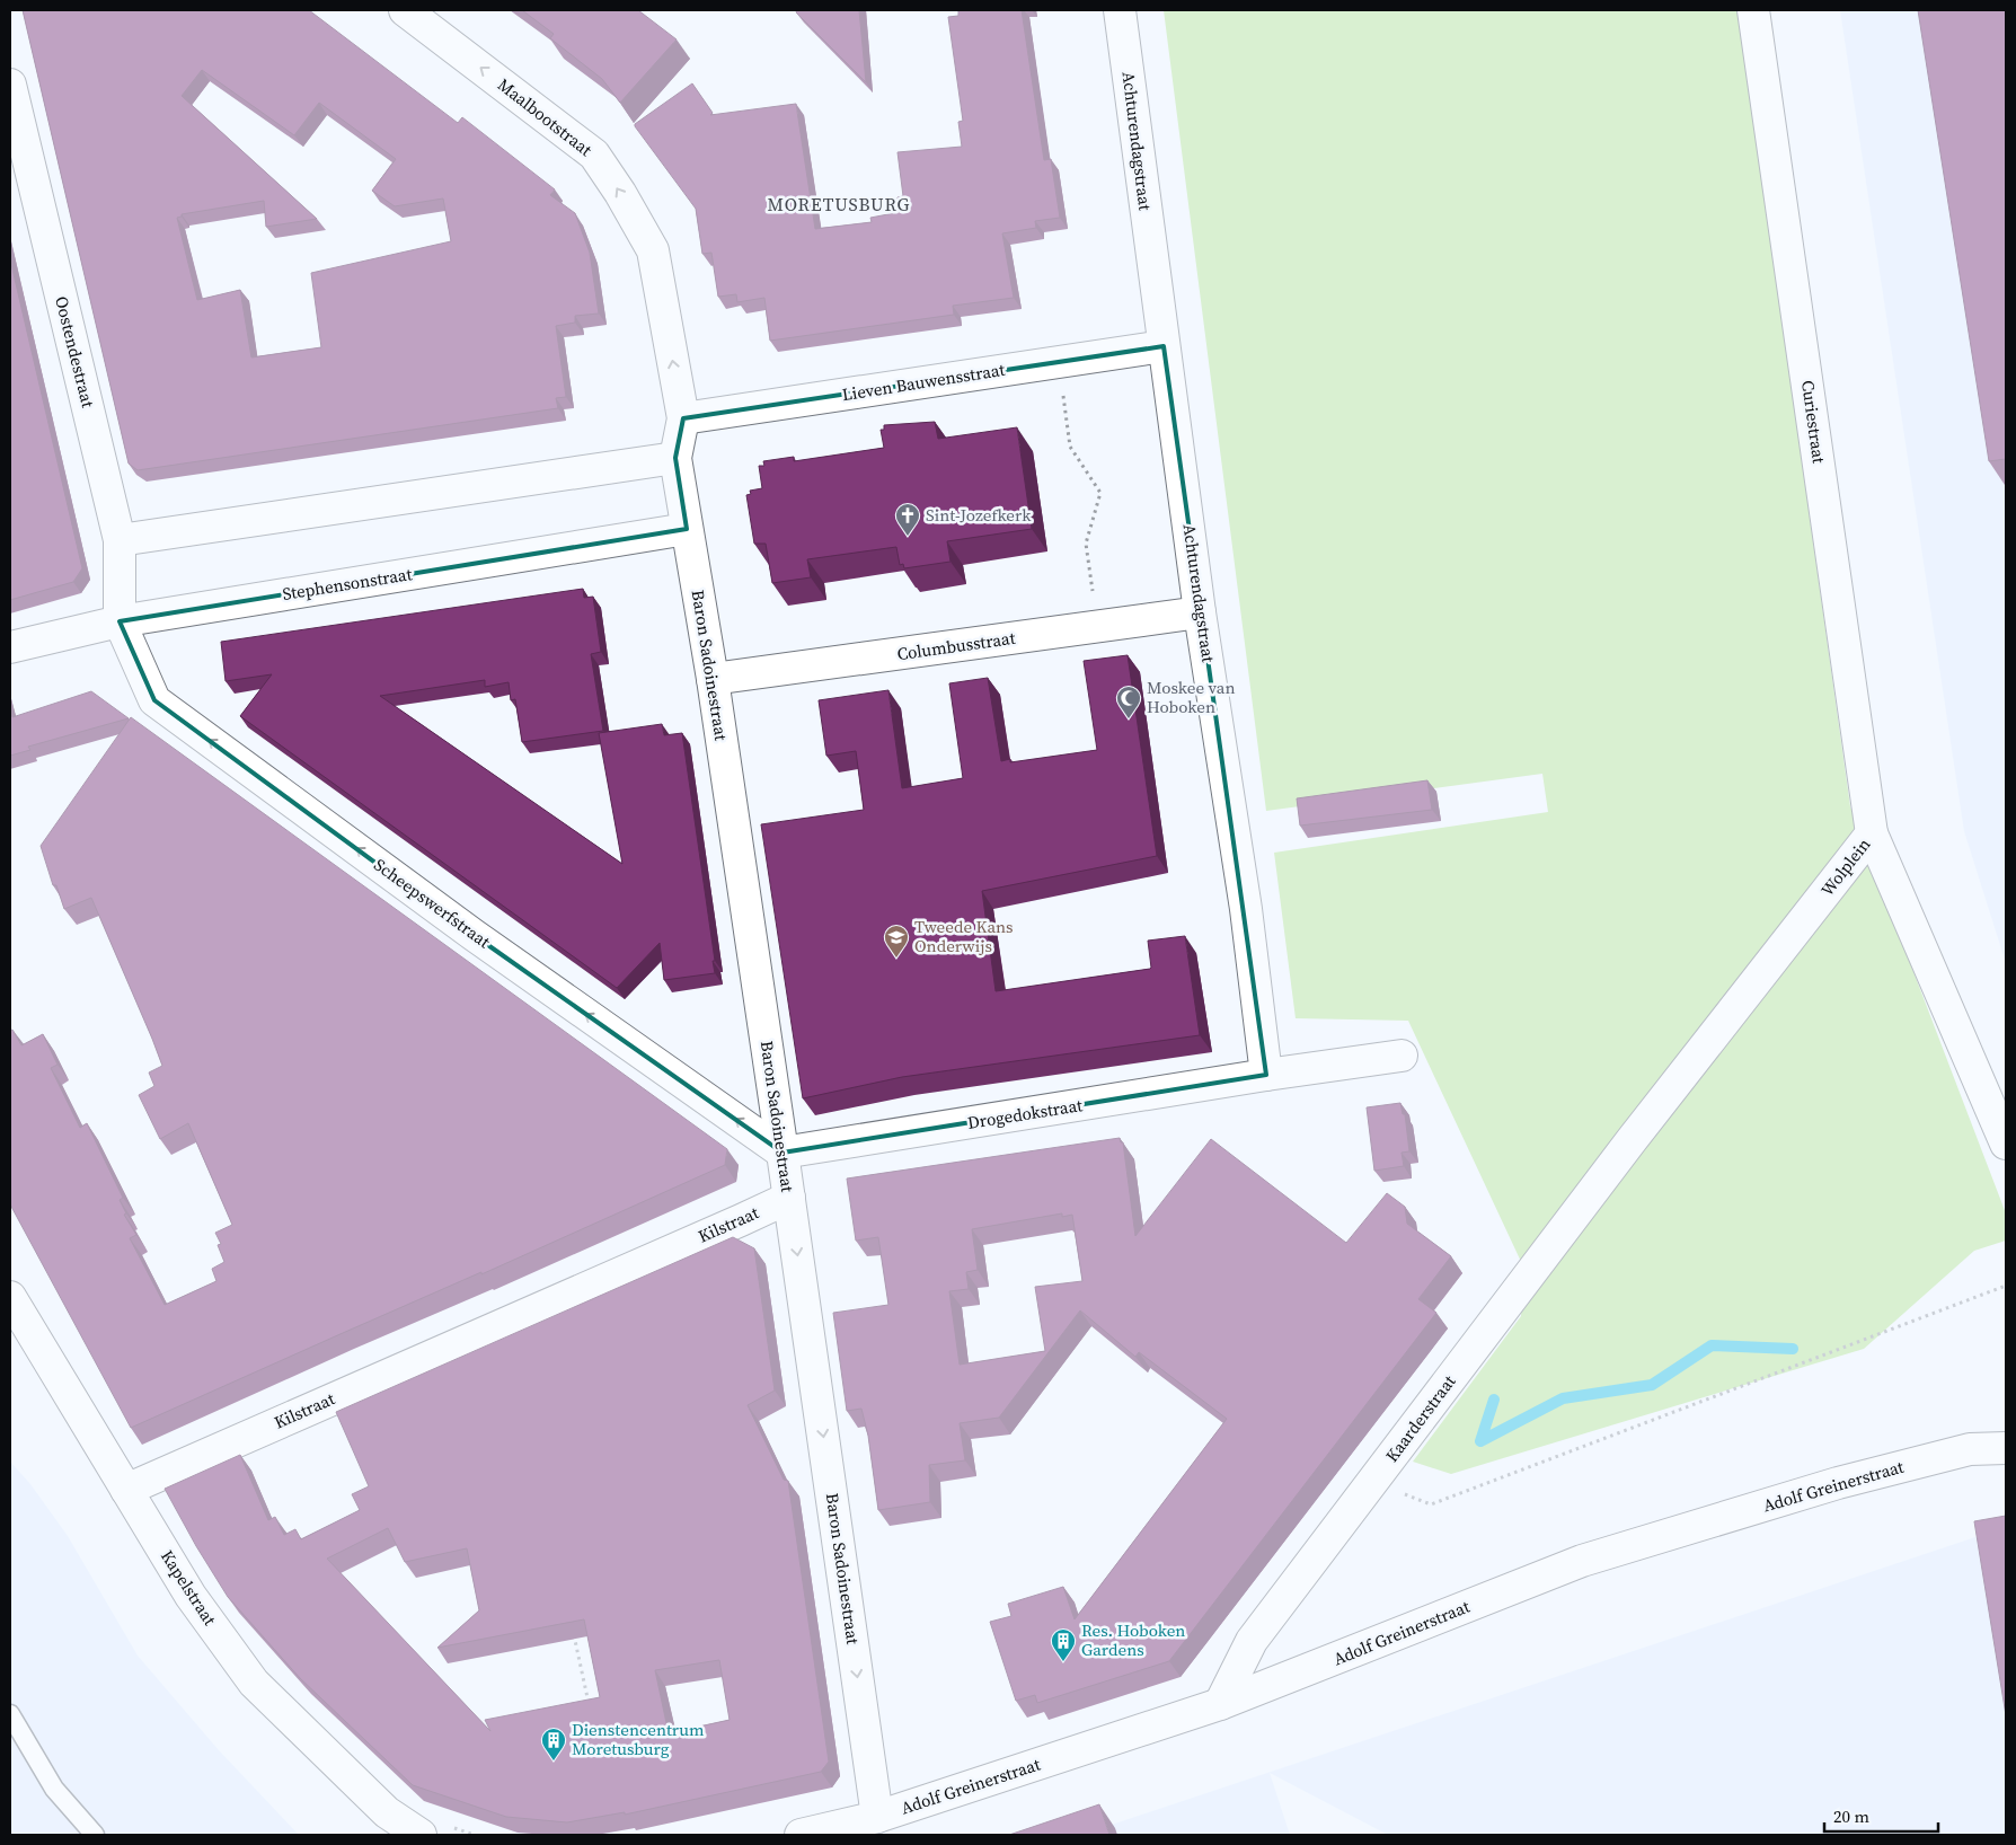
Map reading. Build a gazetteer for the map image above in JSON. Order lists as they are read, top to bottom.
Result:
{
  "streets": {
    "street": [
      "Maalbootstraat",
      "Achturendagstraat",
      "Oostendestraat",
      "Lieven Bauwensstraat",
      "Curiestraat",
      "Stephensonstraat",
      "Columbusstraat",
      "Baron Sadoinestraat",
      "Wolplein",
      "Scheepswerfstraat",
      "Drogedokstraat",
      "Kilstraat",
      "Kaarderstraat",
      "Adolf Greinerstraat",
      "Kapelstraat"
    ]
  },
  "crossings": [
    ["Maalbootstraat", "Lieven Bauwensstraat"],
    ["Maalbootstraat", "Baron Sadoinestraat"],
    ["Achturendagstraat", "Lieven Bauwensstraat"],
    ["Achturendagstraat", "Columbusstraat"],
    ["Achturendagstraat", "Drogedokstraat"],
    ["Oostendestraat", "Stephensonstraat"],
    ["Oostendestraat", "Scheepswerfstraat"],
    ["Lieven Bauwensstraat", "Baron Sadoinestraat"],
    ["Curiestraat", "Wolplein"],
    ["Stephensonstraat", "Baron Sadoinestraat"],
    ["Stephensonstraat", "Scheepswerfstraat"],
    ["Columbusstraat", "Baron Sadoinestraat"],
    ["Baron Sadoinestraat", "Scheepswerfstraat"],
    ["Baron Sadoinestraat", "Drogedokstraat"],
    ["Baron Sadoinestraat", "Kilstraat"],
    ["Baron Sadoinestraat", "Adolf Greinerstraat"],
    ["Wolplein", "Kaarderstraat"],
    ["Scheepswerfstraat", "Drogedokstraat"],
    ["Kilstraat", "Kapelstraat"],
    ["Kaarderstraat", "Adolf Greinerstraat"]
  ],
  "one_way": ["Maalbootstraat", "Baron Sadoinestraat", "Scheepswerfstraat"],
  "districts": ["MORETUSBURG"],
  "places": {
    "church": ["Sint-Jozefkerk"],
    "mosque": ["Moskee van Hoboken"],
    "school or university": ["Tweede Kans Onderwijs"],
    "building": ["Res. Hoboken Gardens", "Dienstencentrum Moretusburg"]
  },
  "scale_bar": "20 m"
}
